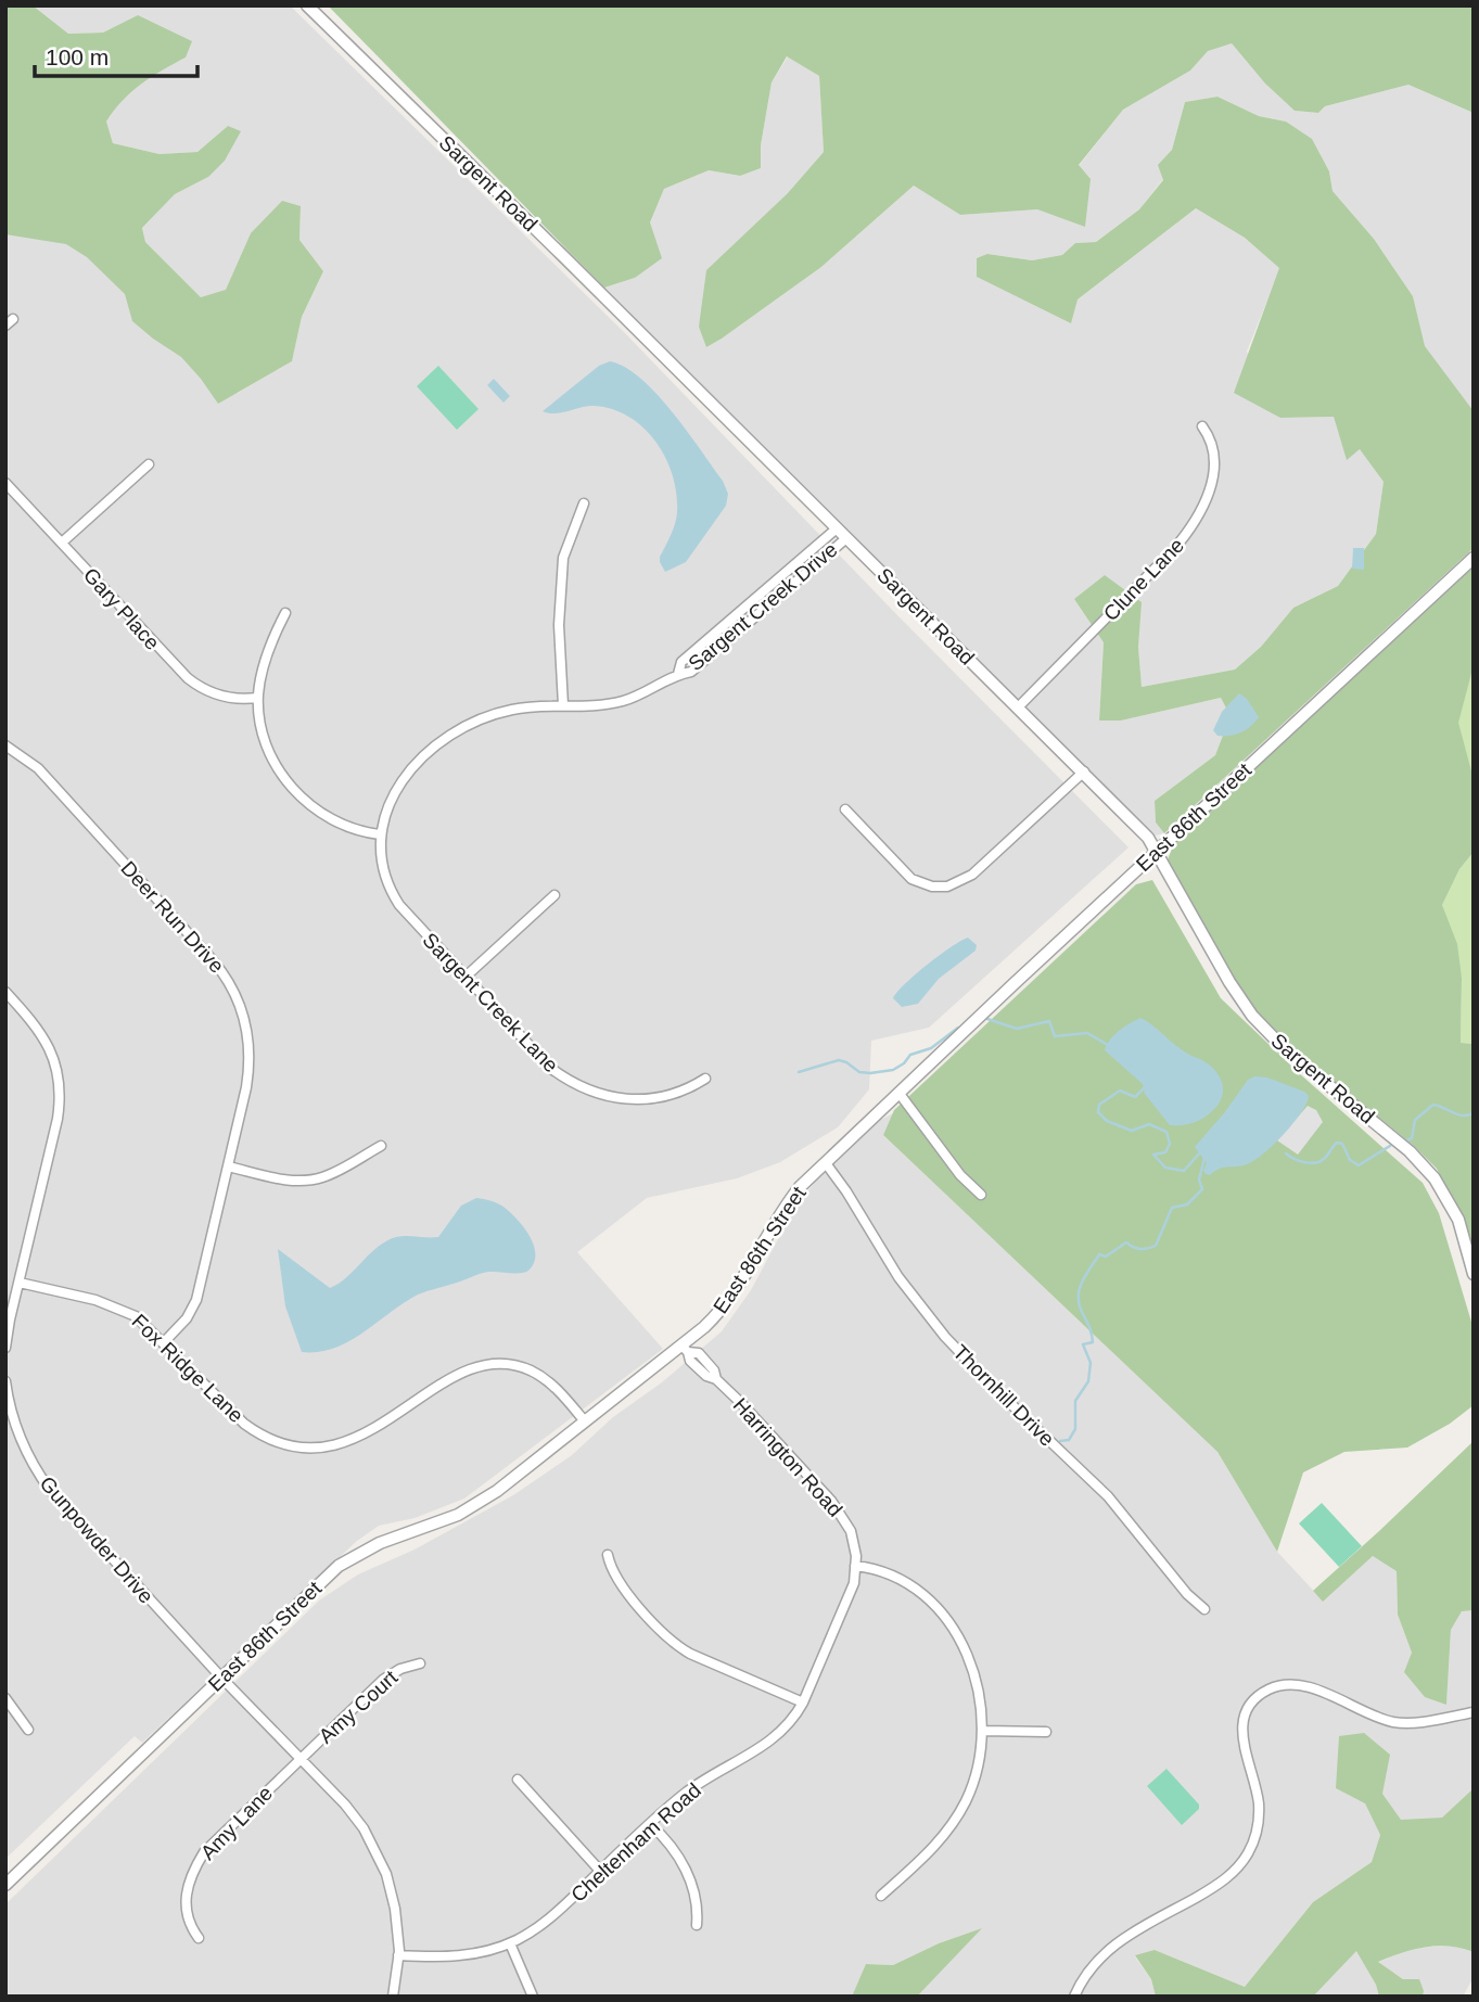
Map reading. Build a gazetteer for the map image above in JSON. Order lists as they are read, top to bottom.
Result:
{
  "streets": {
    "street": [
      "Sargent Road",
      "Clune Lane",
      "Sargent Creek Drive",
      "Gary Place",
      "East 86th Street",
      "Deer Run Drive",
      "Sargent Creek Lane",
      "Fox Ridge Lane",
      "Thornhill Drive",
      "Harrington Road",
      "Gunpowder Drive",
      "Amy Court",
      "Amy Lane",
      "Cheltenham Road"
    ]
  },
  "crossings": [
    ["Sargent Road", "Clune Lane"],
    ["Sargent Road", "Sargent Creek Drive"],
    ["Sargent Road", "East 86th Street"],
    ["Sargent Creek Drive", "Sargent Creek Lane"],
    ["East 86th Street", "Fox Ridge Lane"],
    ["East 86th Street", "Thornhill Drive"],
    ["East 86th Street", "Harrington Road"],
    ["East 86th Street", "Gunpowder Drive"],
    ["Deer Run Drive", "Fox Ridge Lane"],
    ["Harrington Road", "Cheltenham Road"],
    ["Gunpowder Drive", "Amy Court"],
    ["Gunpowder Drive", "Amy Lane"],
    ["Gunpowder Drive", "Cheltenham Road"],
    ["Amy Court", "Amy Lane"]
  ],
  "scale_bar": "100 m"
}
